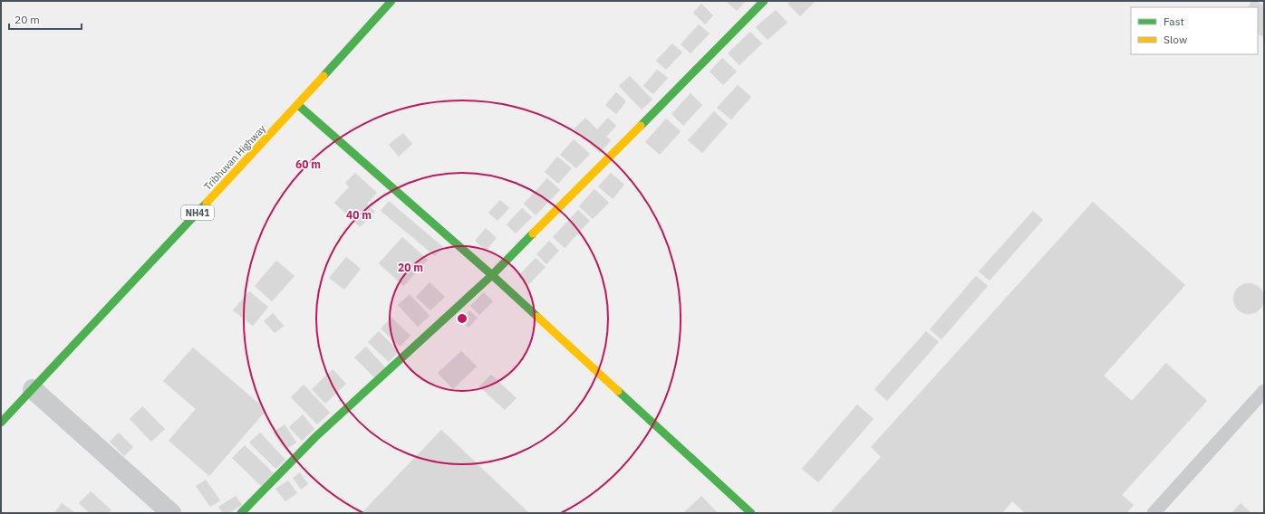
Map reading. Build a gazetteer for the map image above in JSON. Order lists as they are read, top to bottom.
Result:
{
  "streets": {
    "main road": ["Tribhuvan Highway", "NH41"]
  },
  "legend": ["Fast", "Slow"],
  "scale_bar": "20 m",
  "rings": ["60 m", "40 m", "20 m"]
}
